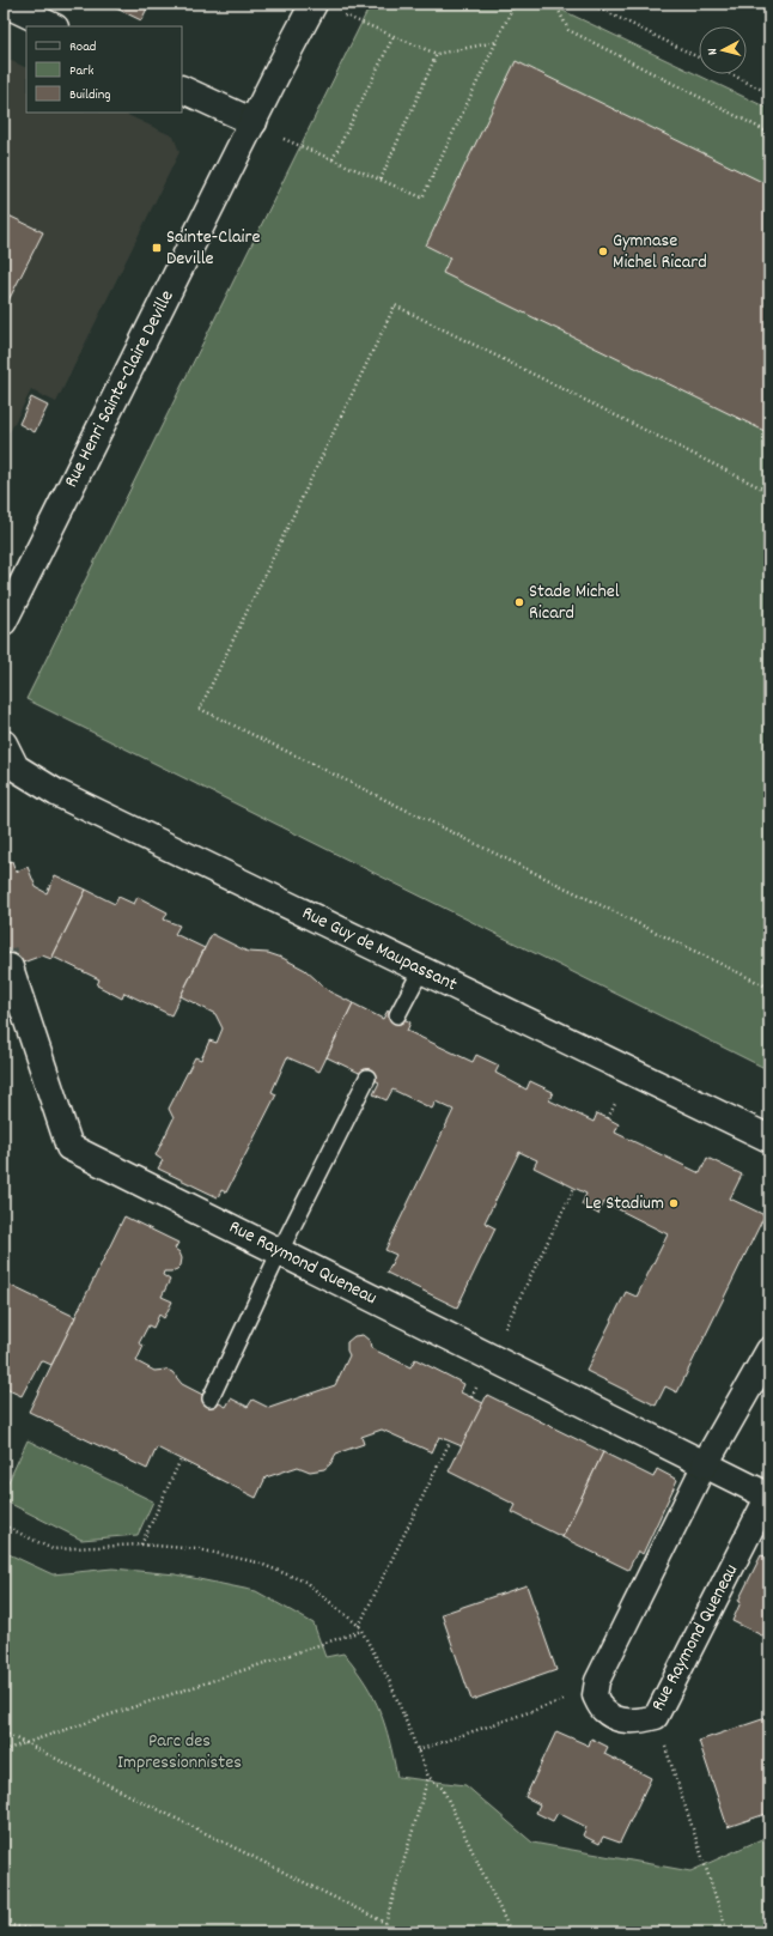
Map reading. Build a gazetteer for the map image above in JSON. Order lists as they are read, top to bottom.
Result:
{
  "streets": {
    "street": ["Rue Henri Sainte-Claire Deville", "Rue Guy de Maupassant", "Rue Raymond Queneau"]
  },
  "parks": ["Parc des Impressionnistes"],
  "places": {
    "transit": ["Sainte-Claire Deville"],
    "other": ["Gymnase Michel Ricard", "Stade Michel Ricard", "Le Stadium"]
  },
  "legend": ["Road", "Park", "Building"],
  "north": "left"
}
